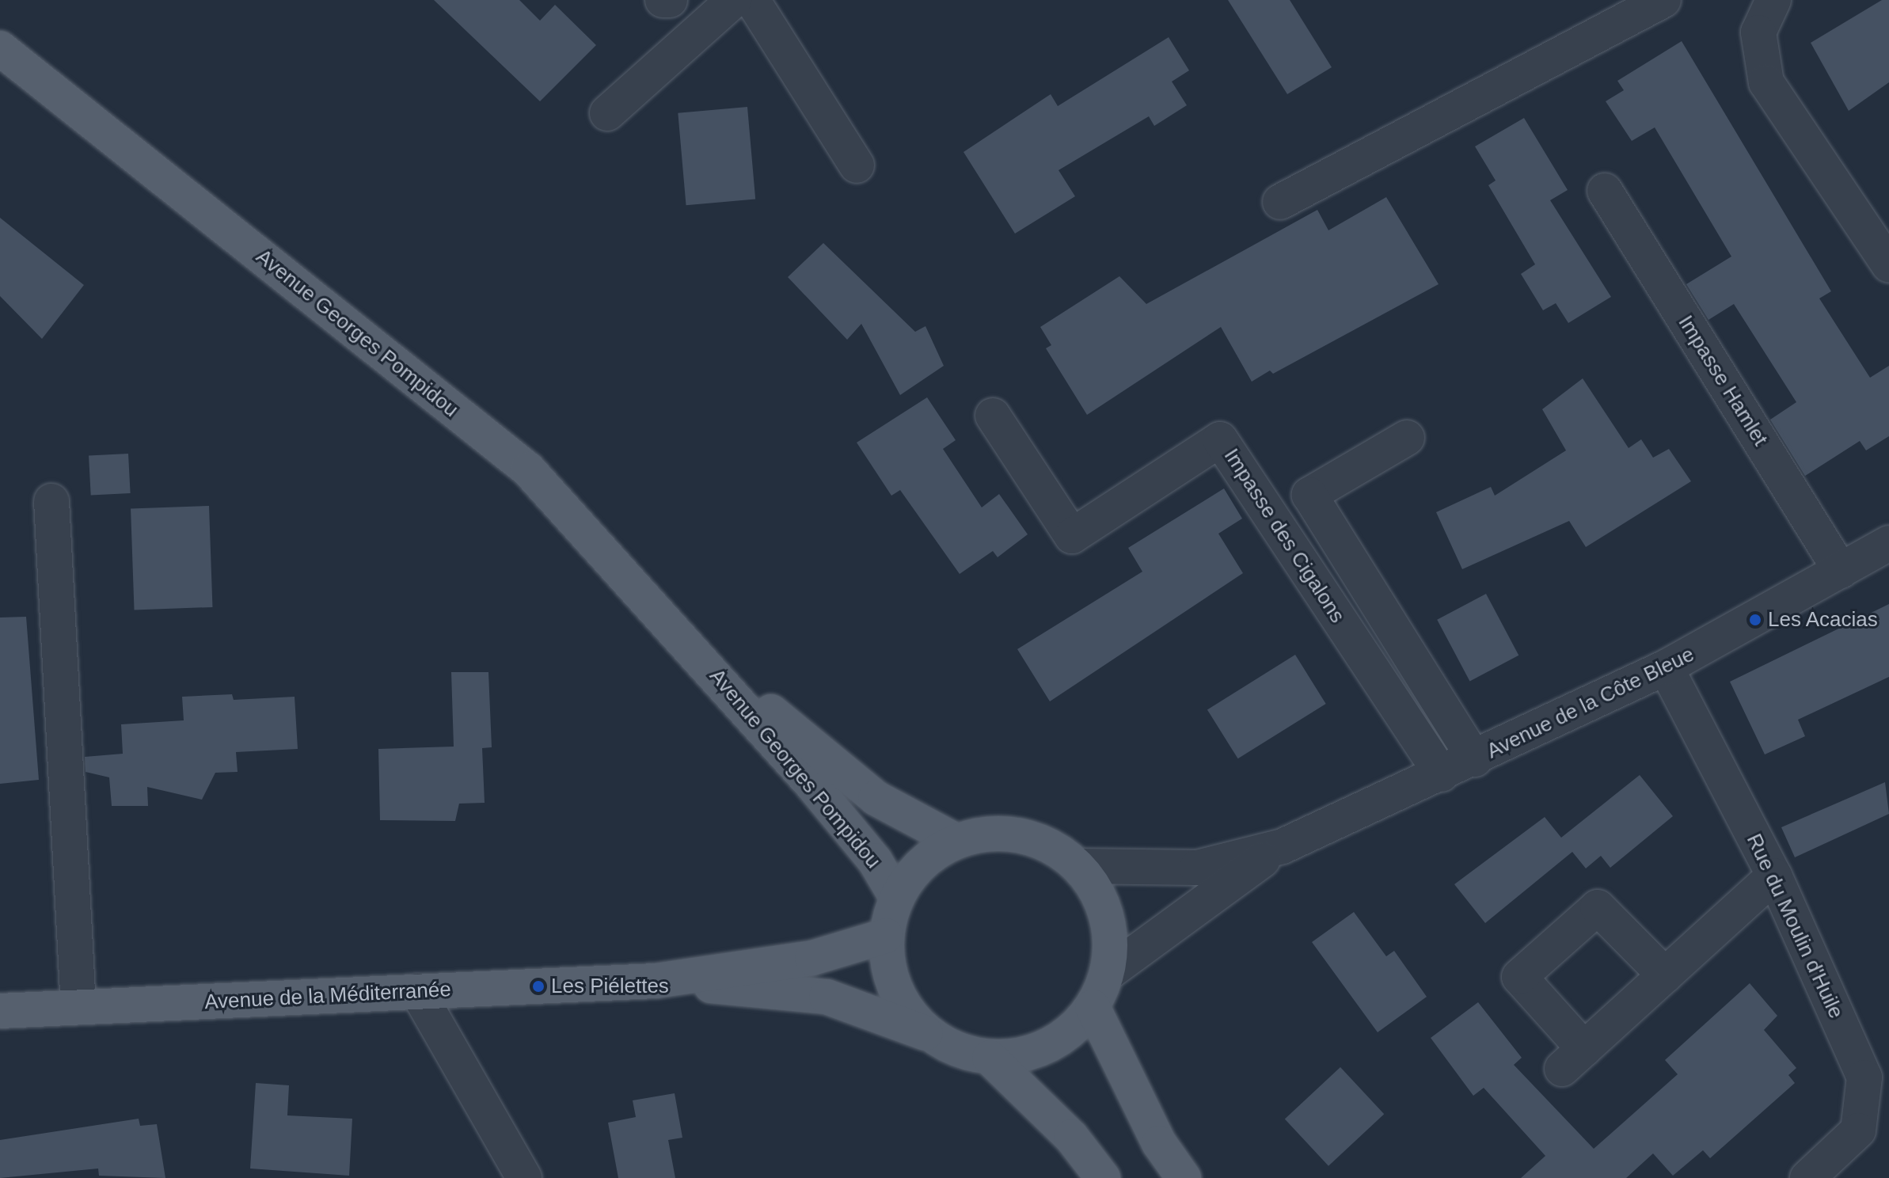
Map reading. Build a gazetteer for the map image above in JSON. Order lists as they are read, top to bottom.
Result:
{
  "streets": {
    "main road": ["Avenue Georges Pompidou", "Avenue de la Méditerranée"],
    "street": [
      "Impasse Hamlet",
      "Impasse des Cigalons",
      "Avenue de la Côte Bleue",
      "Rue du Moulin d'Huile"
    ]
  },
  "crossings": [
    ["Avenue Georges Pompidou", "Avenue de la Côte Bleue"],
    ["Avenue Georges Pompidou", "Avenue de la Méditerranée"],
    ["Impasse Hamlet", "Avenue de la Côte Bleue"],
    ["Impasse des Cigalons", "Avenue de la Côte Bleue"],
    ["Avenue de la Côte Bleue", "Rue du Moulin d'Huile"],
    ["Avenue de la Côte Bleue", "Avenue de la Méditerranée"]
  ],
  "places": ["Les Acacias", "Les Piélettes"]
}
